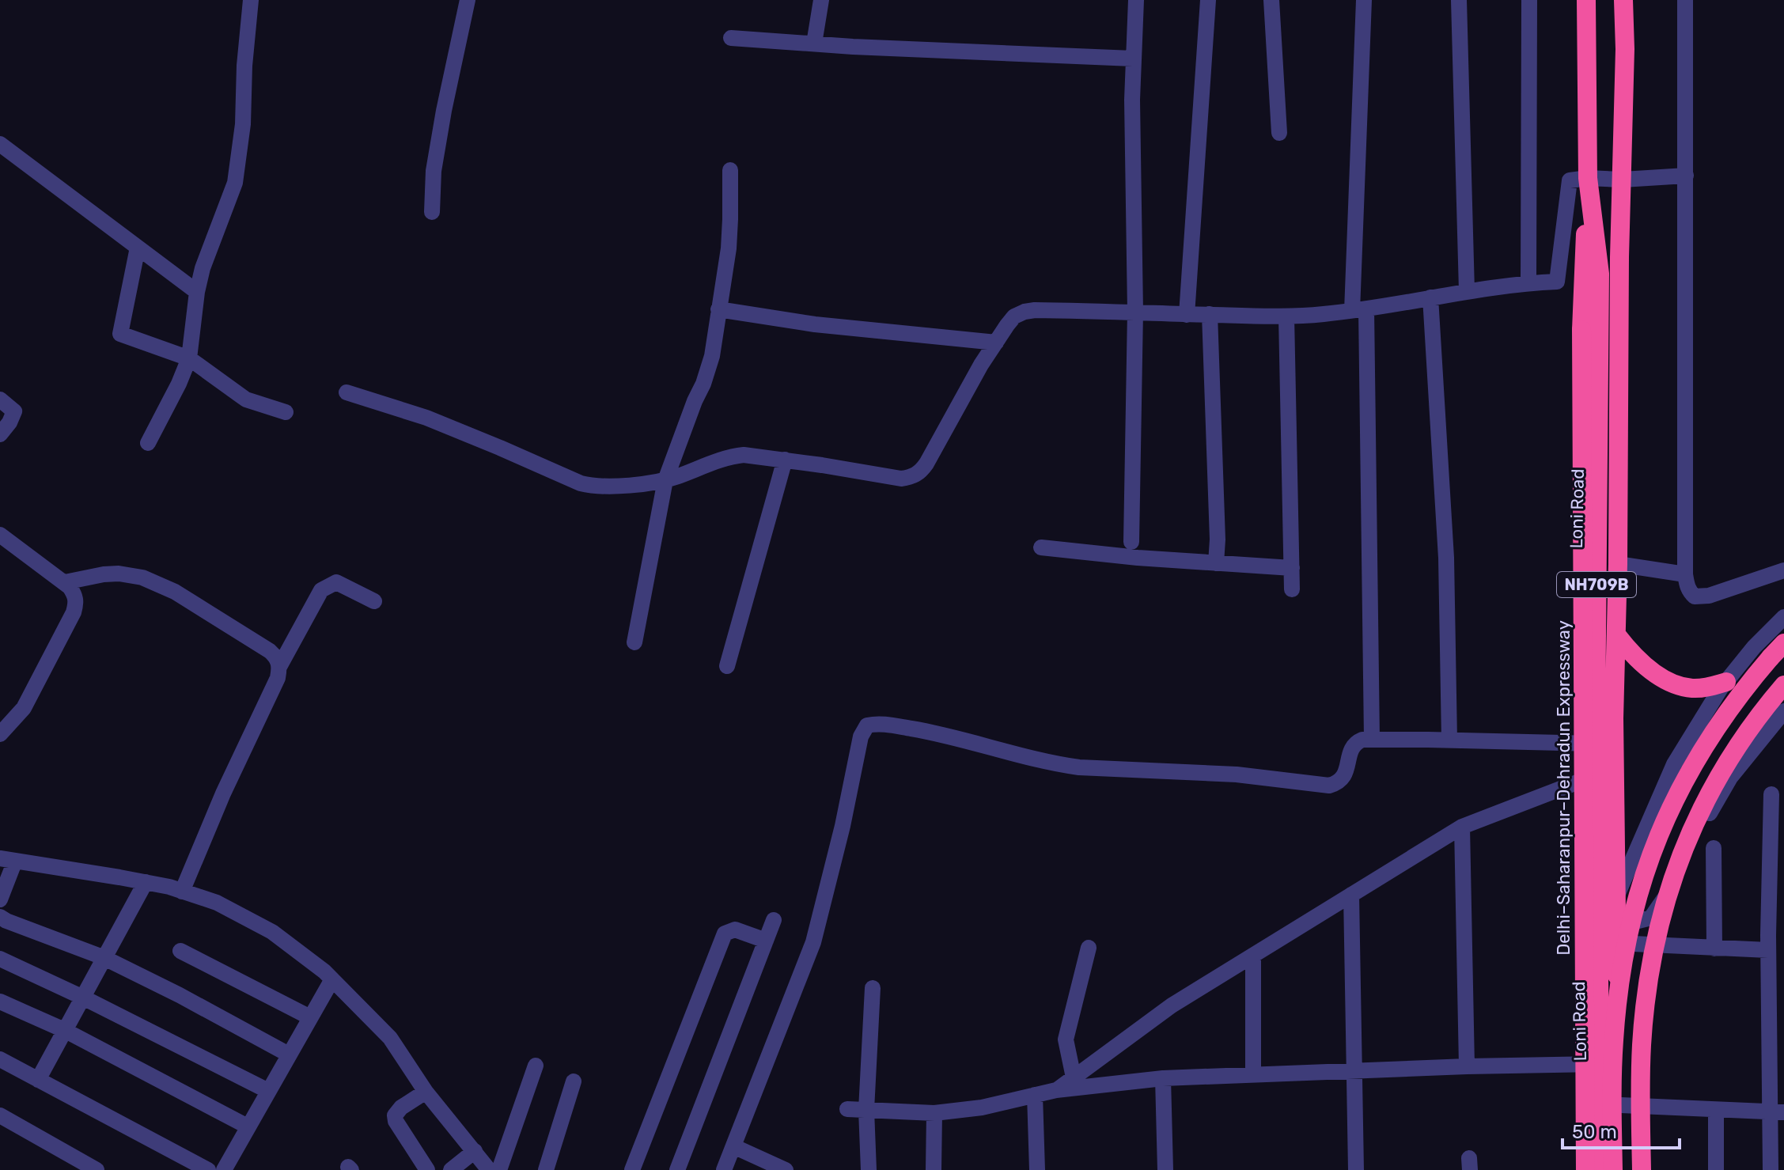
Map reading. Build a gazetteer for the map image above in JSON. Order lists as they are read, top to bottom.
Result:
{
  "streets": {
    "highway": ["Loni Road", "NH709B", "Delhi–Saharanpur–Dehradun Expressway"]
  },
  "crossings": [
    ["Loni Road", "Delhi–Saharanpur–Dehradun Expressway"]
  ],
  "scale_bar": "50 m"
}
